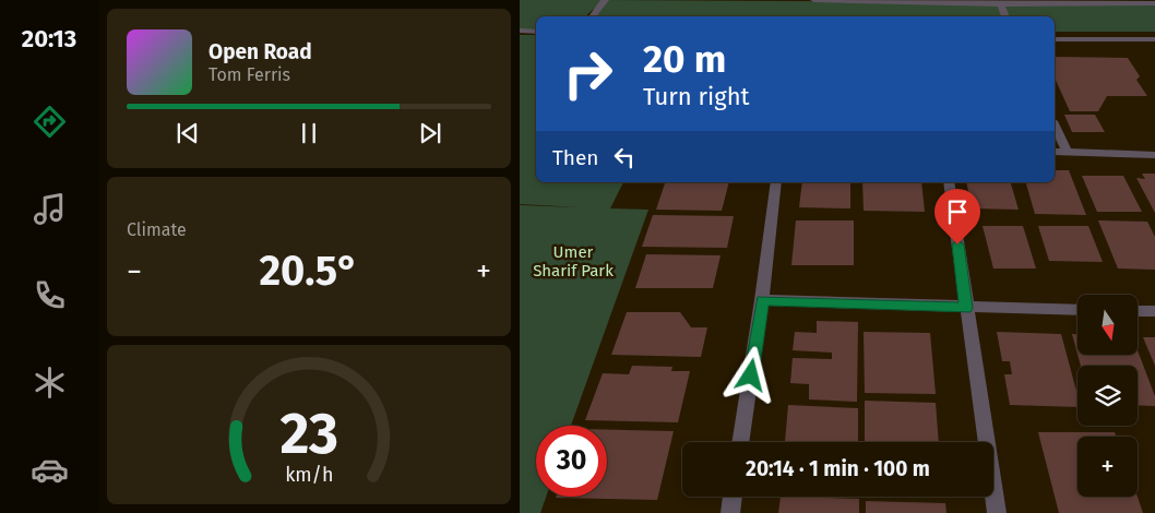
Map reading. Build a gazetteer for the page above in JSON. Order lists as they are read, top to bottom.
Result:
{
  "parks": ["Umer Sharif Park"],
  "north": "bottom",
  "page": {
    "tabs": "20:13",
    "turn": ["20 m", "Turn right"],
    "song": ["Open Road", "Tom Ferris"],
    "then": "Then",
    "tile": "Climate",
    "heat": ["−", "20.5°", "+"],
    "map_buttons": "+",
    "limit": "30",
    "trip": "20:14 · 1 min · 100 m",
    "gauge": ["23", "km/h"]
  }
}
